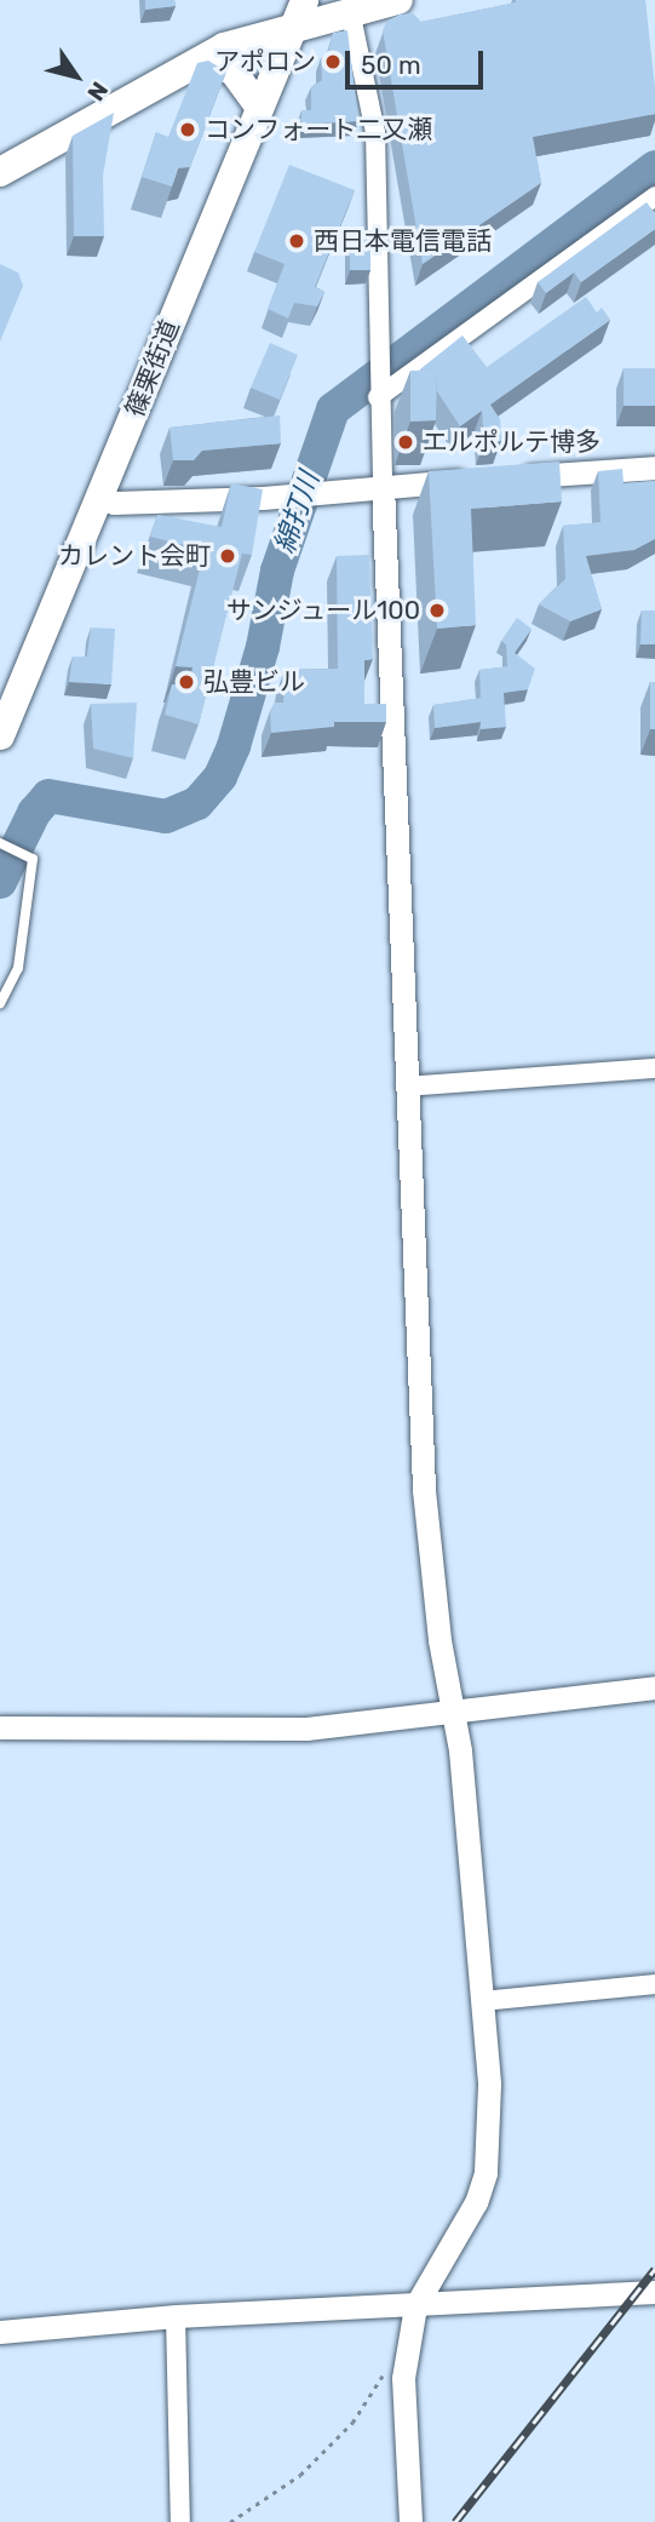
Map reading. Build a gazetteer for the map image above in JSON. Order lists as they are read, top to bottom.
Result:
{
  "streets": {
    "main road": ["篠栗街道"]
  },
  "water": ["綿打川"],
  "places": [
    "アポロン",
    "コンフォート二又瀬",
    "西日本電信電話",
    "エルポルテ博多",
    "カレント会町",
    "サンジュール100",
    "弘豊ビル"
  ],
  "scale_bar": "50 m",
  "north": "bottom right"
}
